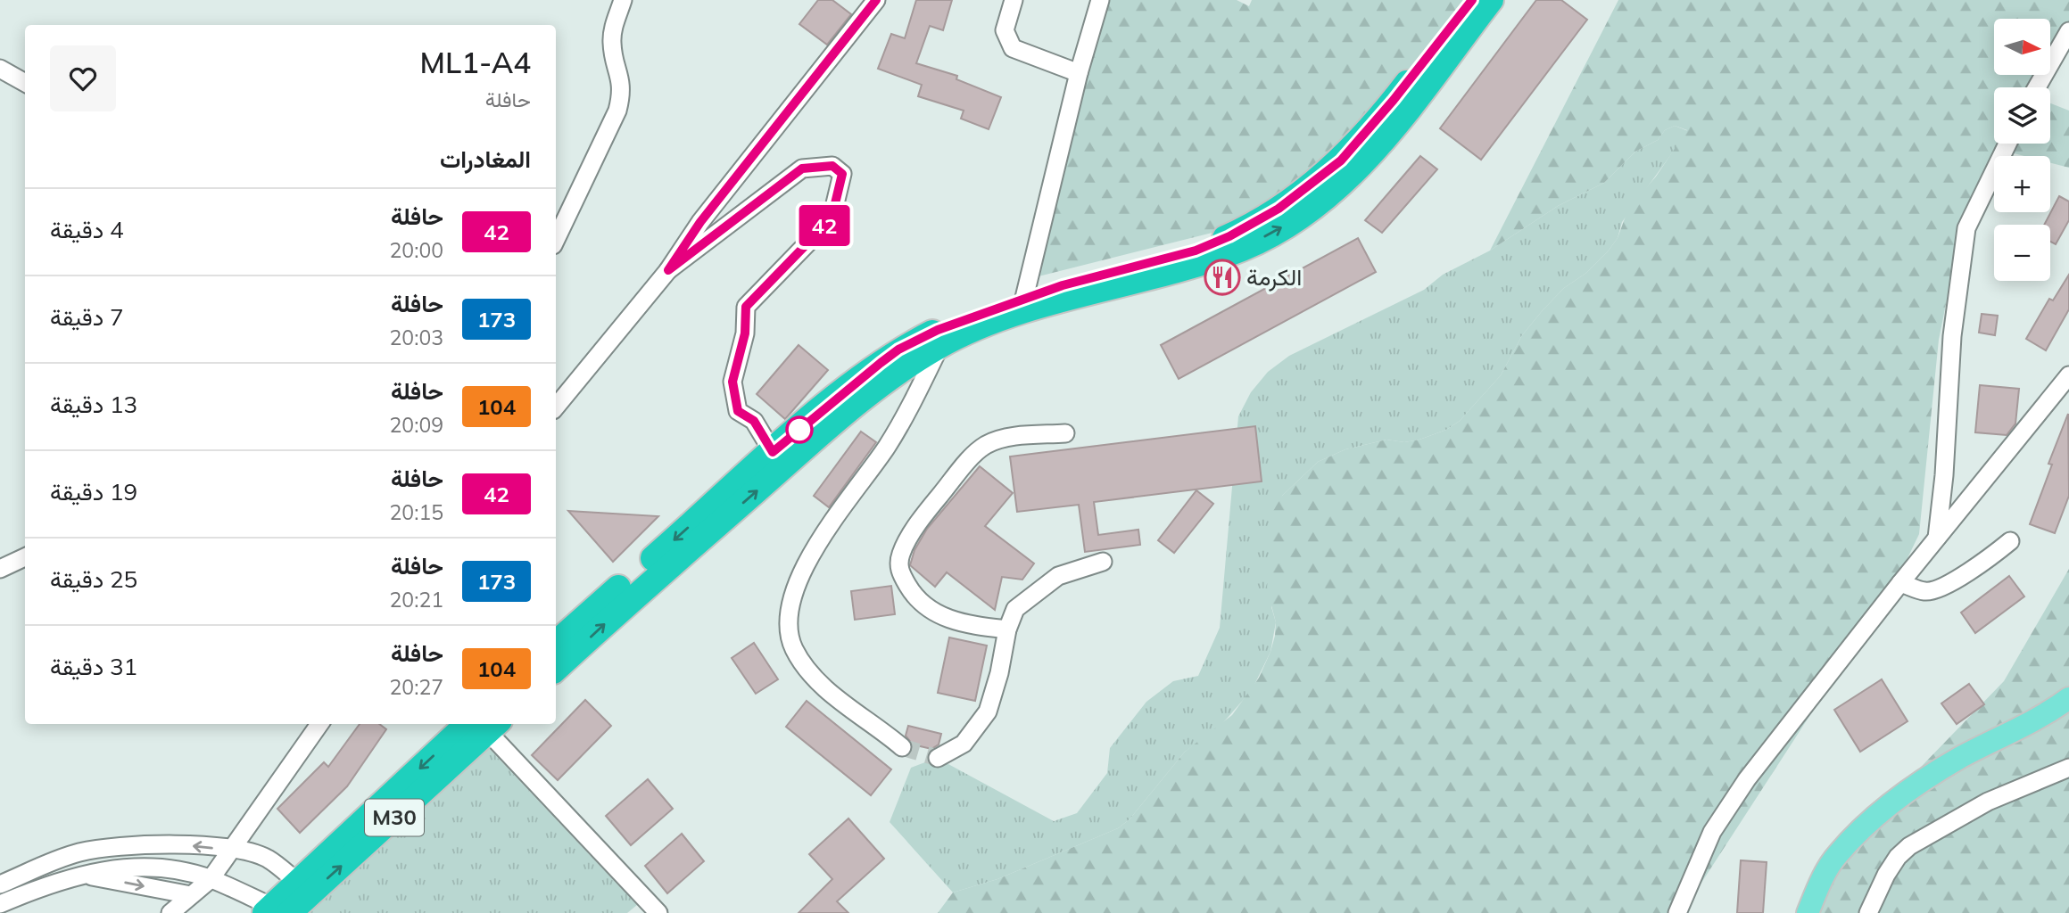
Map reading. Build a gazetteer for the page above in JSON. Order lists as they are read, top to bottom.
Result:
{
  "streets": {
    "highway": ["M30"]
  },
  "places": {
    "restaurant": ["الكرمة"]
  },
  "lines": ["bus line 42"],
  "north": "right",
  "page": {
    "on_map": "42",
    "map_buttons": ["+", "−"],
    "heading": [
      ["ML1-A4", "حافلة"],
      "المغادرات"
    ],
    "list": [
      {
        "mark": "42",
        "name": "حافلة",
        "note": "20:00",
        "value": "4 دقيقة"
      },
      {
        "mark": "173",
        "name": "حافلة",
        "note": "20:03",
        "value": "7 دقيقة"
      },
      {
        "mark": "104",
        "name": "حافلة",
        "note": "20:09",
        "value": "13 دقيقة"
      },
      {
        "mark": "42",
        "name": "حافلة",
        "note": "20:15",
        "value": "19 دقيقة"
      },
      {
        "mark": "173",
        "name": "حافلة",
        "note": "20:21",
        "value": "25 دقيقة"
      },
      {
        "mark": "104",
        "name": "حافلة",
        "note": "20:27",
        "value": "31 دقيقة"
      }
    ]
  }
}
